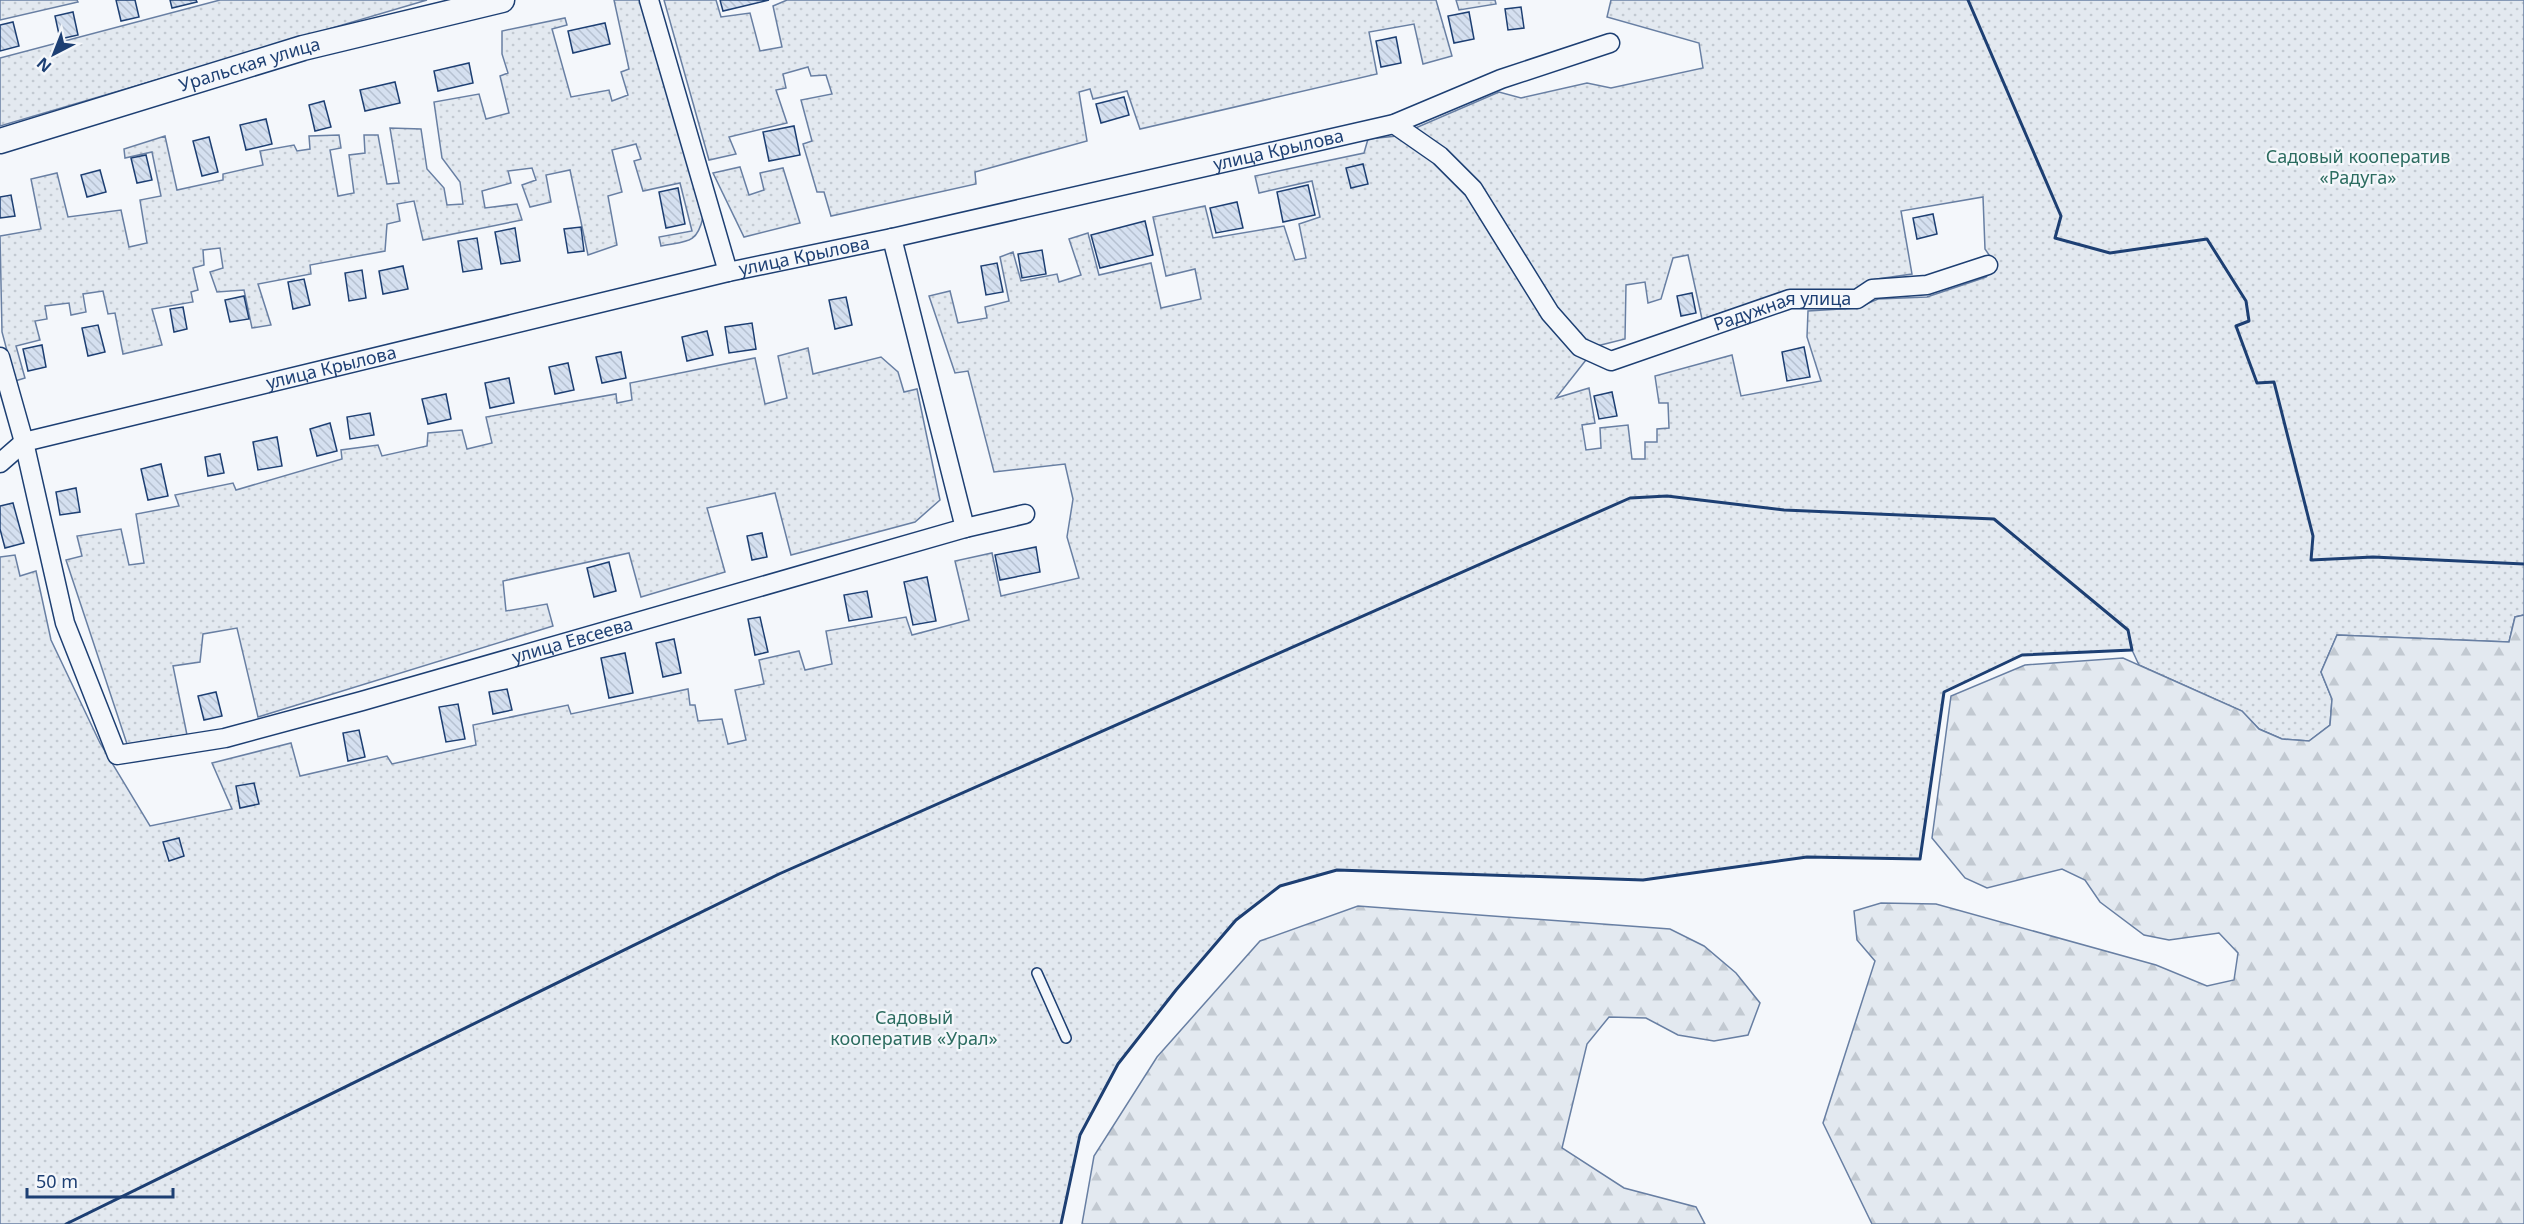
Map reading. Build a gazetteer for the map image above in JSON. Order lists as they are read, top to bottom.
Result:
{
  "streets": {
    "main road": ["Уральская улица"],
    "street": ["улица Крылова", "Радужная улица", "улица Евсеева"]
  },
  "crossings": [
    ["улица Крылова", "Радужная улица"],
    ["улица Крылова", "улица Евсеева"]
  ],
  "parks": ["Садовый кооператив «Радуга»", "Садовый кооператив «Урал»"],
  "scale_bar": "50 m",
  "north": "bottom left"
}
